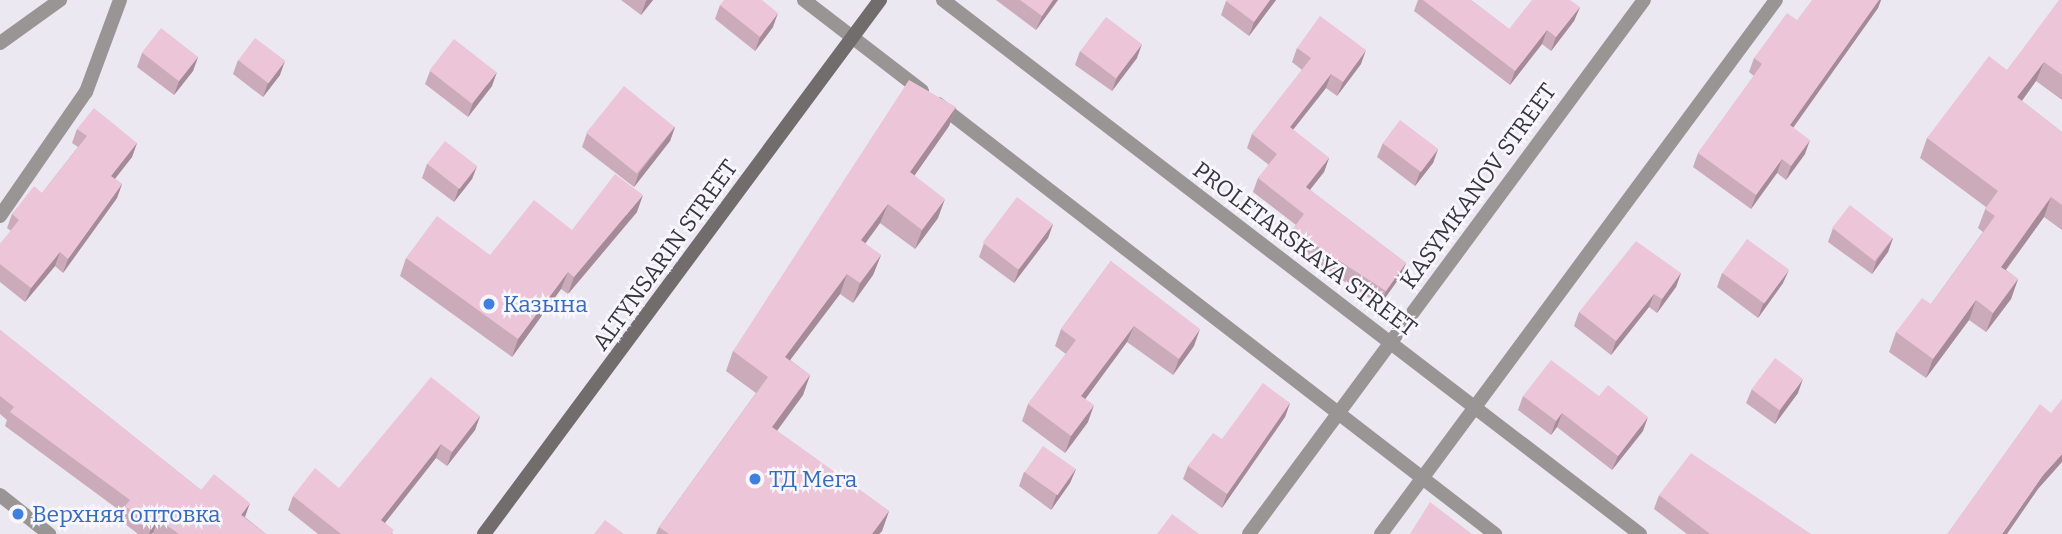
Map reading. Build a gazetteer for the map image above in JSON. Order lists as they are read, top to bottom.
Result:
{
  "streets": {
    "street": ["KASYMKANOV STREET", "PROLETARSKAYA STREET", "ALTYNSARIN STREET"]
  },
  "crossings": [
    ["KASYMKANOV STREET", "PROLETARSKAYA STREET"]
  ],
  "places": ["Казына", "ТД Мега", "Верхняя оптовка"]
}
